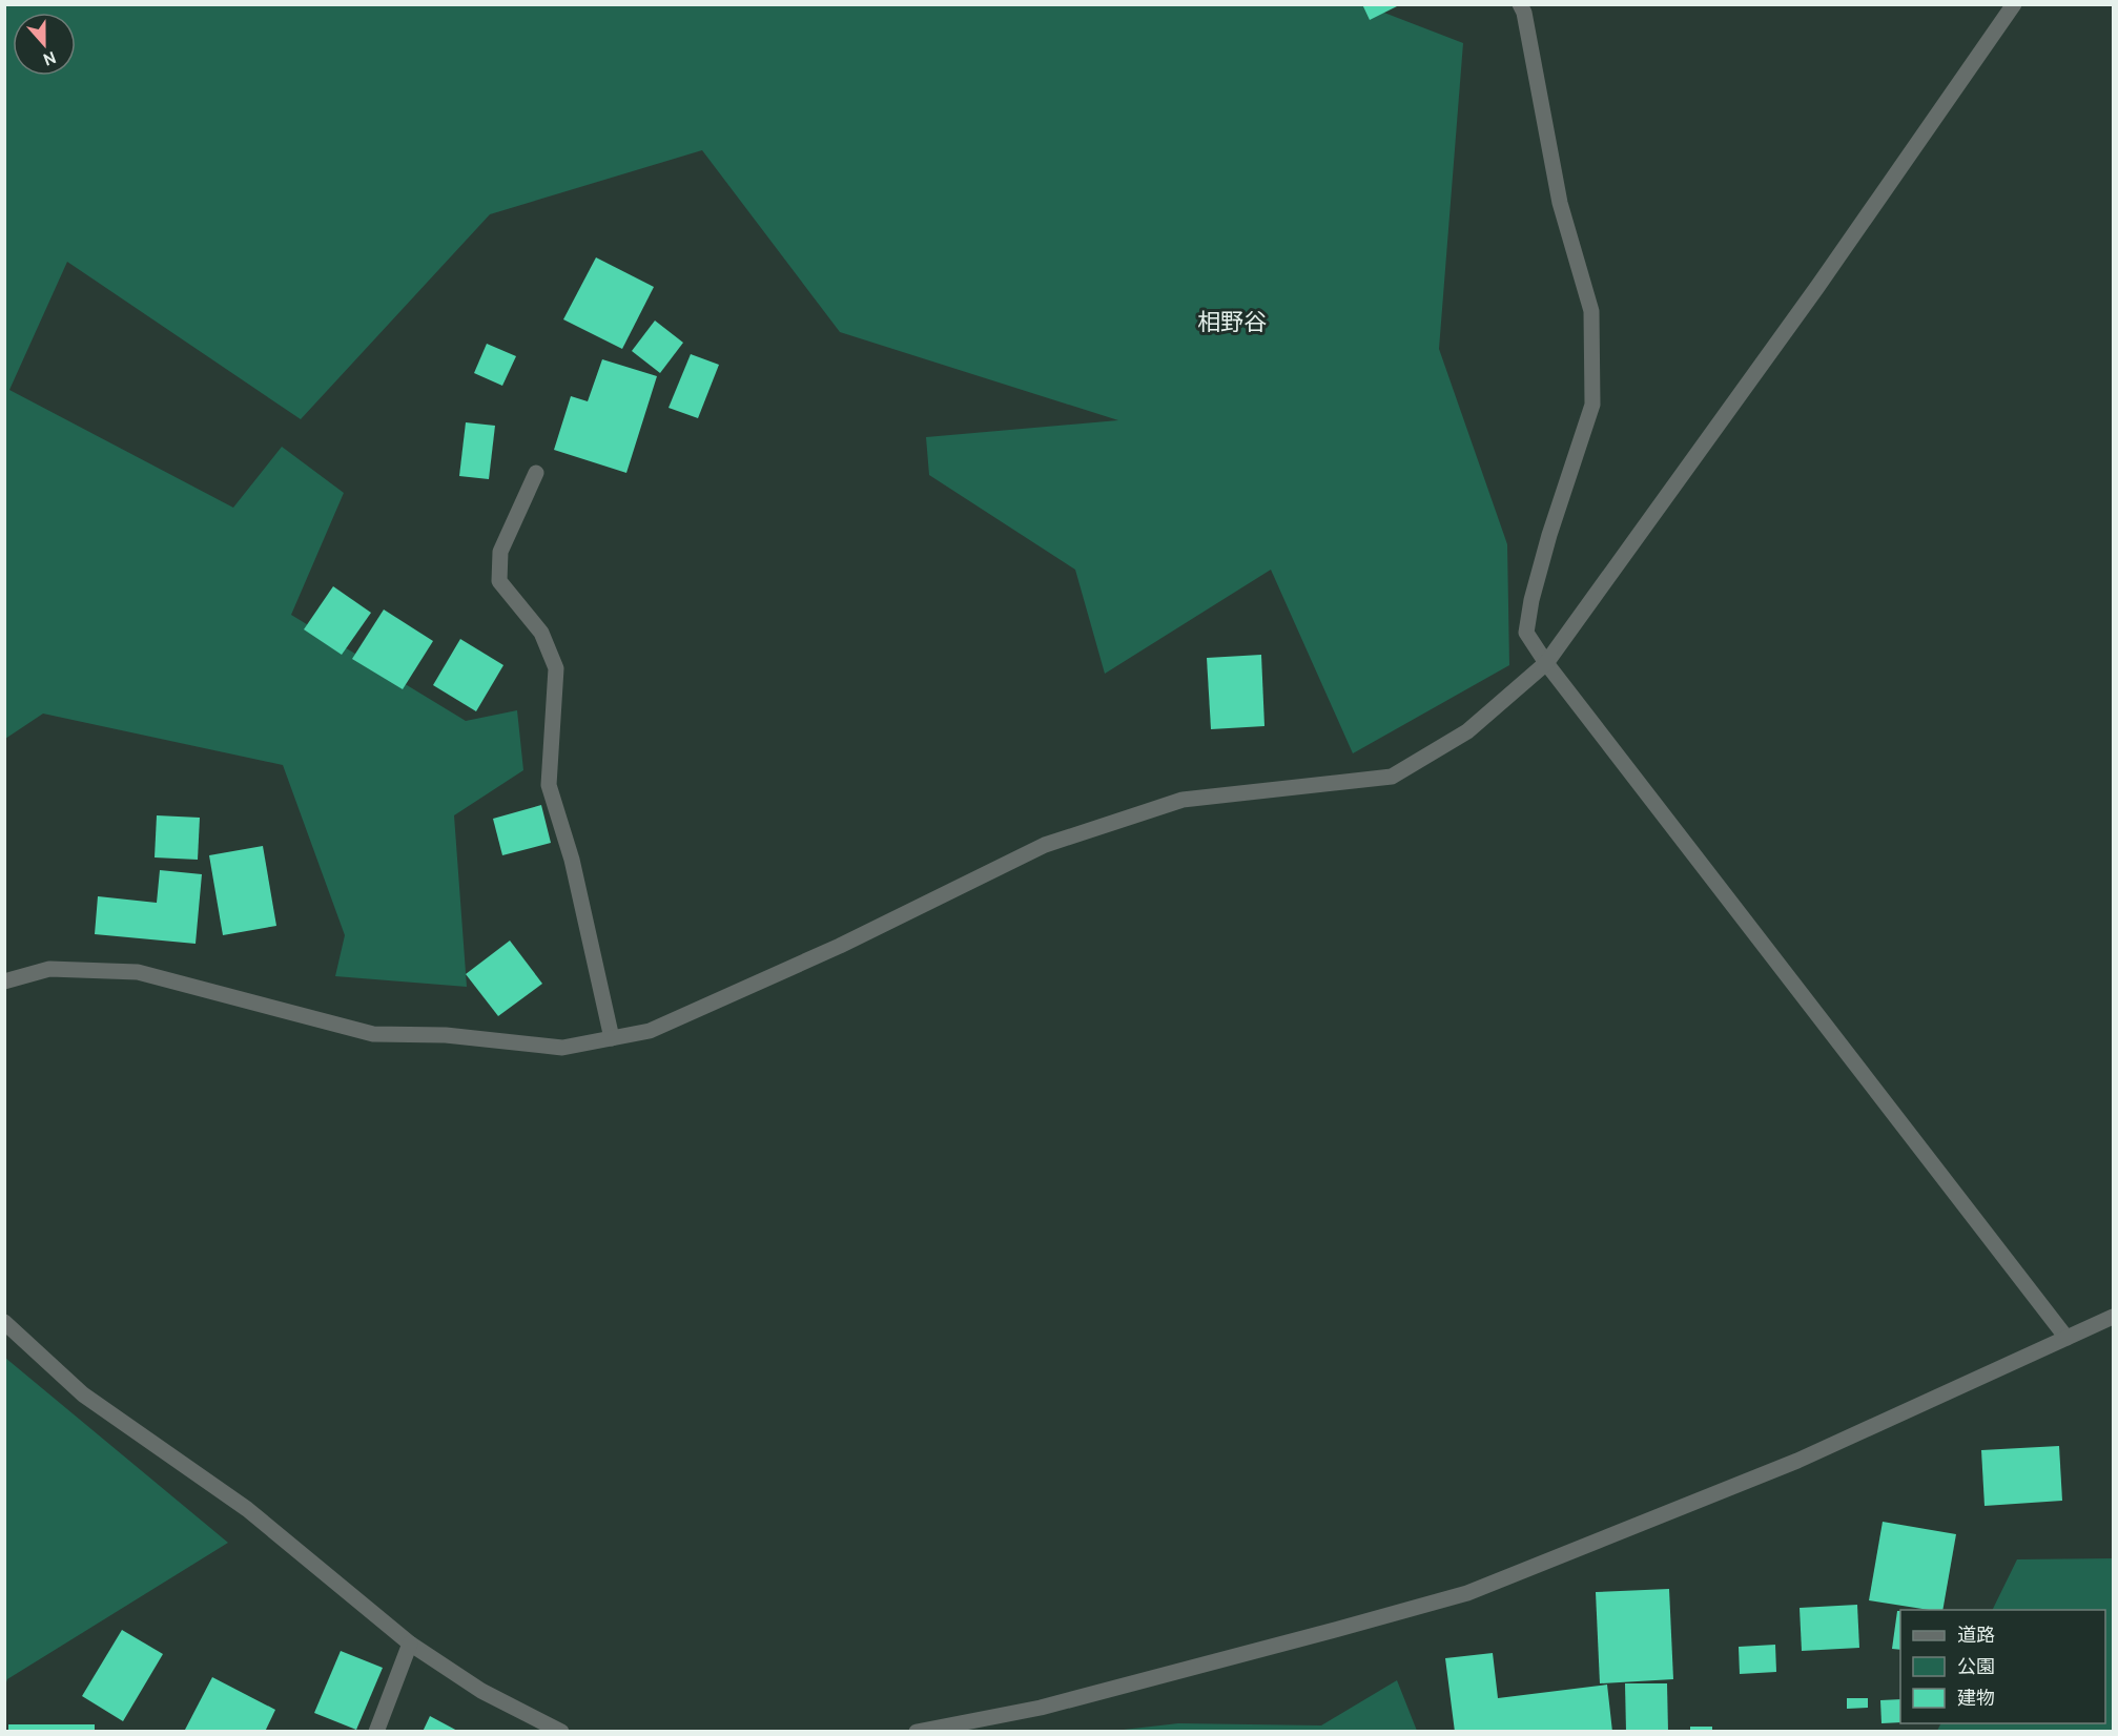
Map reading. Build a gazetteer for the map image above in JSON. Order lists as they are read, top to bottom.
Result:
{
  "districts": ["相野谷"],
  "legend": ["道路", "公園", "建物"],
  "north": "bottom"
}
